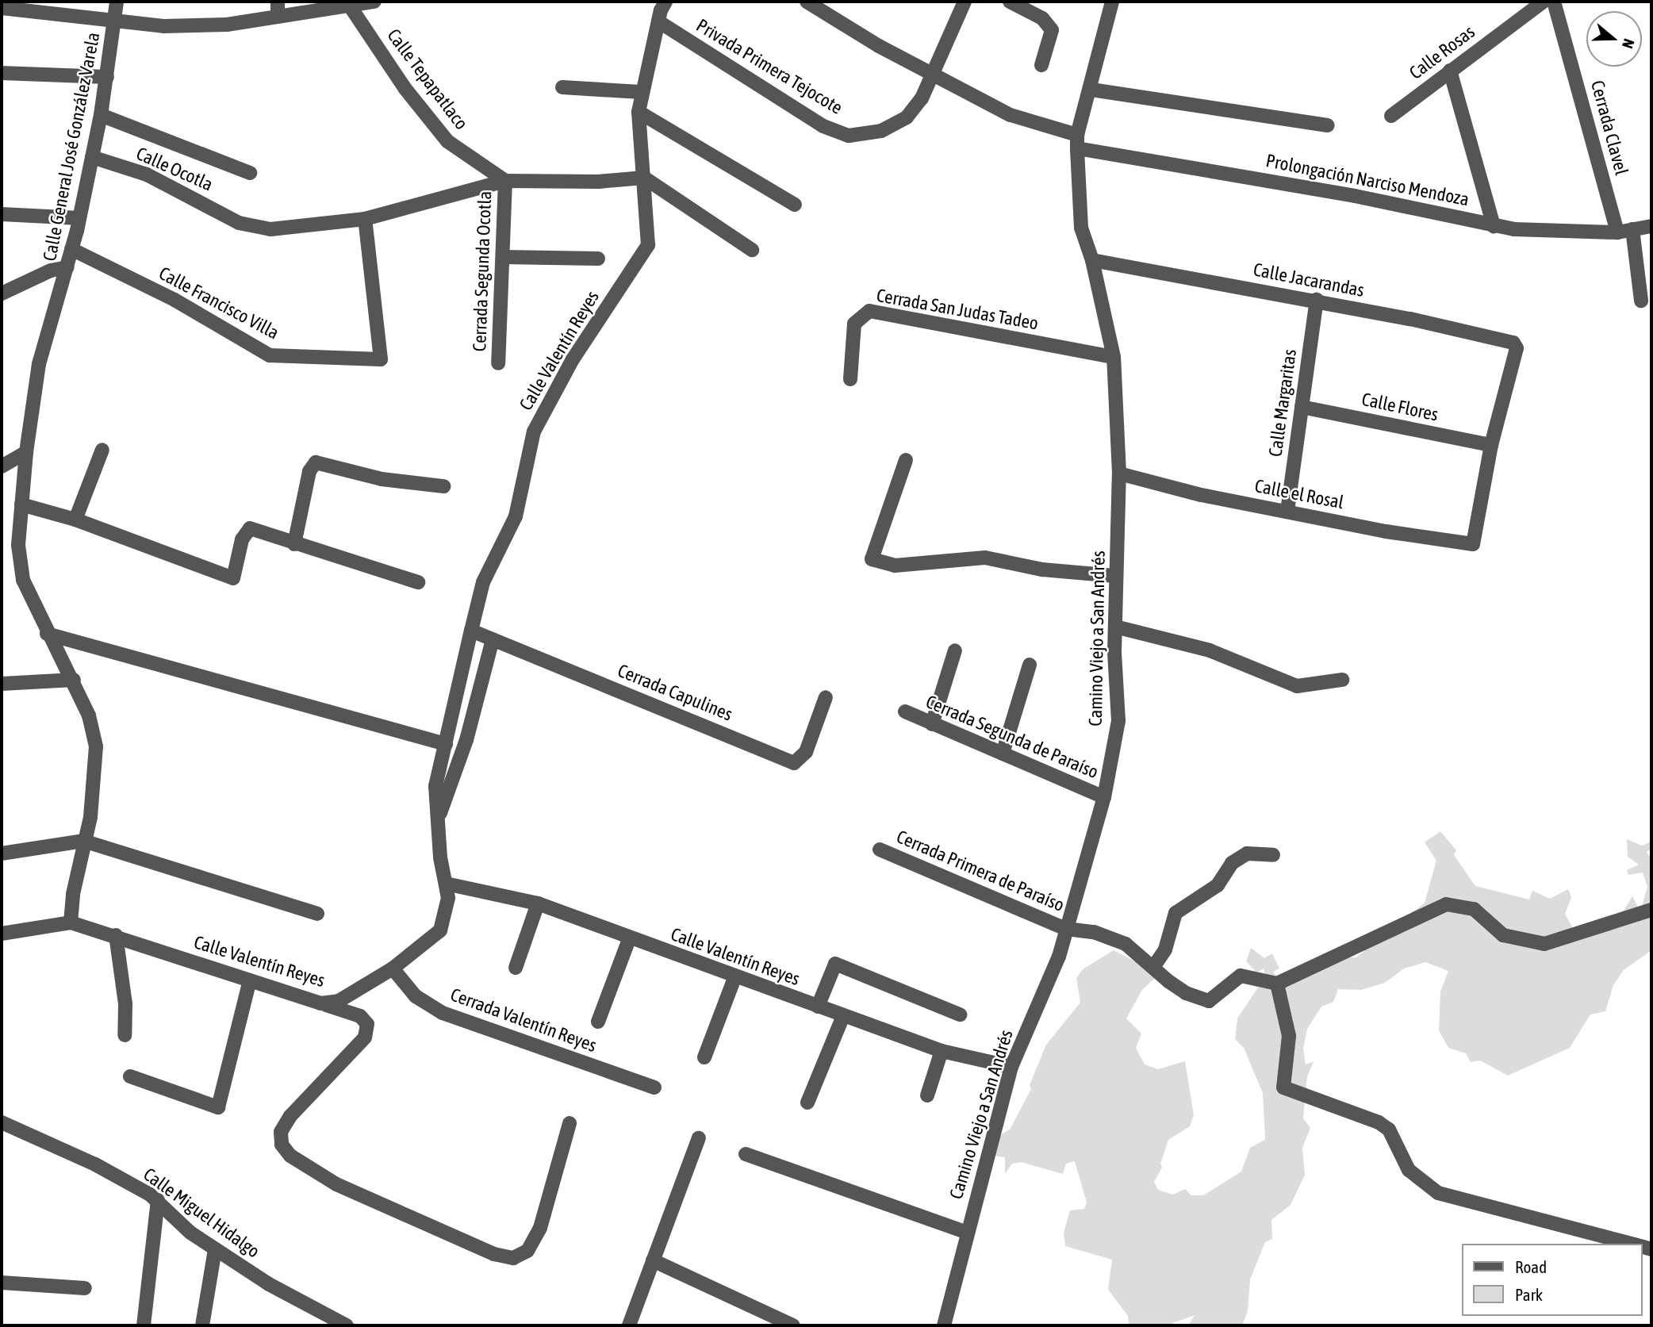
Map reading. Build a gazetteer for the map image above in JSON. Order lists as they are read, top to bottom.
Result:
{
  "streets": {
    "street": [
      "Calle Rosas",
      "Privada Primera Tejocote",
      "Calle Tepapatlaco",
      "Cerrada Clavel",
      "Calle General José González Varela",
      "Calle Ocotla",
      "Prolongación Narciso Mendoza",
      "Cerrada Segunda Ocotla",
      "Calle Jacarandas",
      "Calle Francisco Villa",
      "Cerrada San Judas Tadeo",
      "Calle Valentín Reyes",
      "Calle Margaritas",
      "Calle Flores",
      "Calle el Rosal",
      "Camino Viejo a San Andrés",
      "Cerrada Capulines",
      "Cerrada Segunda de Paraíso",
      "Cerrada Primera de Paraíso",
      "Cerrada Valentín Reyes",
      "Calle Miguel Hidalgo"
    ]
  },
  "crossings": [
    ["Privada Primera Tejocote", "Prolongación Narciso Mendoza"],
    ["Privada Primera Tejocote", "Calle Valentín Reyes"],
    ["Calle Tepapatlaco", "Cerrada Segunda Ocotla"],
    ["Cerrada Clavel", "Prolongación Narciso Mendoza"],
    ["Calle General José González Varela", "Calle Ocotla"],
    ["Calle General José González Varela", "Calle Francisco Villa"],
    ["Calle General José González Varela", "Calle Valentín Reyes"],
    ["Calle Ocotla", "Calle Francisco Villa"],
    ["Prolongación Narciso Mendoza", "Camino Viejo a San Andrés"],
    ["Calle Jacarandas", "Calle Margaritas"],
    ["Calle Jacarandas", "Calle Flores"],
    ["Calle Jacarandas", "Calle el Rosal"],
    ["Calle Jacarandas", "Camino Viejo a San Andrés"],
    ["Cerrada San Judas Tadeo", "Camino Viejo a San Andrés"],
    ["Calle Valentín Reyes", "Camino Viejo a San Andrés"],
    ["Calle Valentín Reyes", "Cerrada Capulines"],
    ["Calle Valentín Reyes", "Cerrada Valentín Reyes"],
    ["Calle Margaritas", "Calle Flores"],
    ["Calle Margaritas", "Calle el Rosal"],
    ["Calle Flores", "Calle el Rosal"],
    ["Calle el Rosal", "Camino Viejo a San Andrés"],
    ["Camino Viejo a San Andrés", "Cerrada Segunda de Paraíso"],
    ["Camino Viejo a San Andrés", "Cerrada Primera de Paraíso"]
  ],
  "legend": ["Road", "Park"],
  "north": "right"
}
